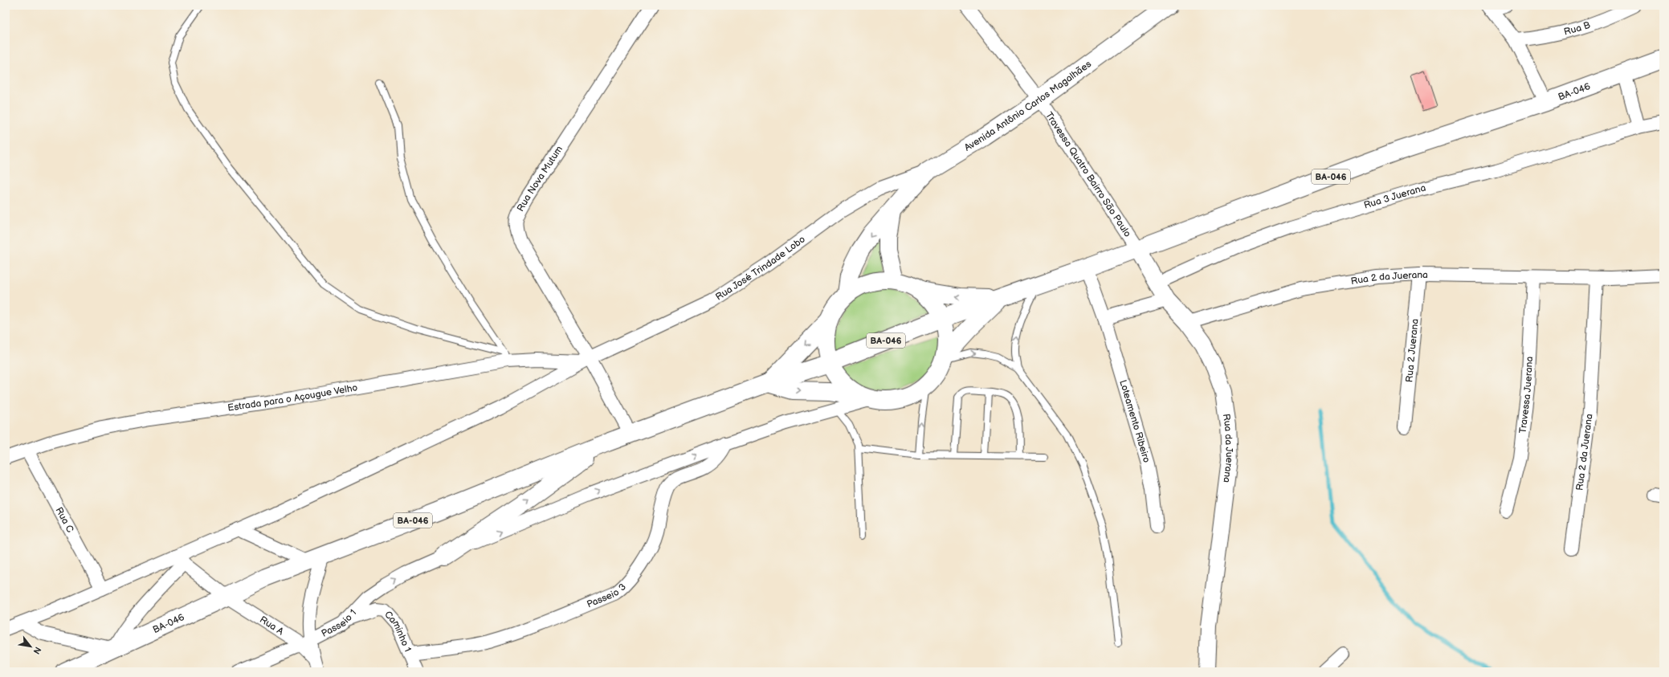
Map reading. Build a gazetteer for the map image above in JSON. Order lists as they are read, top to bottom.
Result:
{
  "streets": {
    "main road": ["BA-046", "Avenida Antônio Carlos Magalhães"],
    "street": [
      "Rua B",
      "Travessa Quatro Bairro São Paulo",
      "Rua Nova Mutum",
      "Rua 3 Juerana",
      "Rua José Trindade Lobo",
      "Rua 2 da Juerana",
      "Rua 2 Juerana",
      "Travessa Juerana",
      "Estrada para o Açougue Velho",
      "Loteamento Ribeiro",
      "Rua da Juerana",
      "Rua C",
      "Passeio 3",
      "Passeio 1",
      "Rua A",
      "Caminho 1"
    ]
  },
  "crossings": [
    ["BA-046", "Travessa Quatro Bairro São Paulo"],
    ["BA-046", "Rua Nova Mutum"],
    ["BA-046", "Rua da Juerana"],
    ["BA-046", "Rua A"],
    ["Avenida Antônio Carlos Magalhães", "Travessa Quatro Bairro São Paulo"],
    ["Avenida Antônio Carlos Magalhães", "Rua José Trindade Lobo"],
    ["Travessa Quatro Bairro São Paulo", "Rua da Juerana"],
    ["Rua Nova Mutum", "Rua José Trindade Lobo"],
    ["Rua Nova Mutum", "Estrada para o Açougue Velho"],
    ["Rua 3 Juerana", "Rua da Juerana"],
    ["Rua José Trindade Lobo", "Estrada para o Açougue Velho"],
    ["Rua José Trindade Lobo", "Rua C"],
    ["Rua José Trindade Lobo", "Rua A"],
    ["Rua 2 da Juerana", "Rua 2 Juerana"],
    ["Rua 2 da Juerana", "Travessa Juerana"],
    ["Rua 2 da Juerana", "Rua da Juerana"],
    ["Estrada para o Açougue Velho", "Rua C"],
    ["Passeio 3", "Passeio 1"],
    ["Passeio 3", "Caminho 1"],
    ["Passeio 1", "Rua A"],
    ["Passeio 1", "Caminho 1"]
  ],
  "one_way": ["Passeio 1"],
  "north": "bottom right"
}
